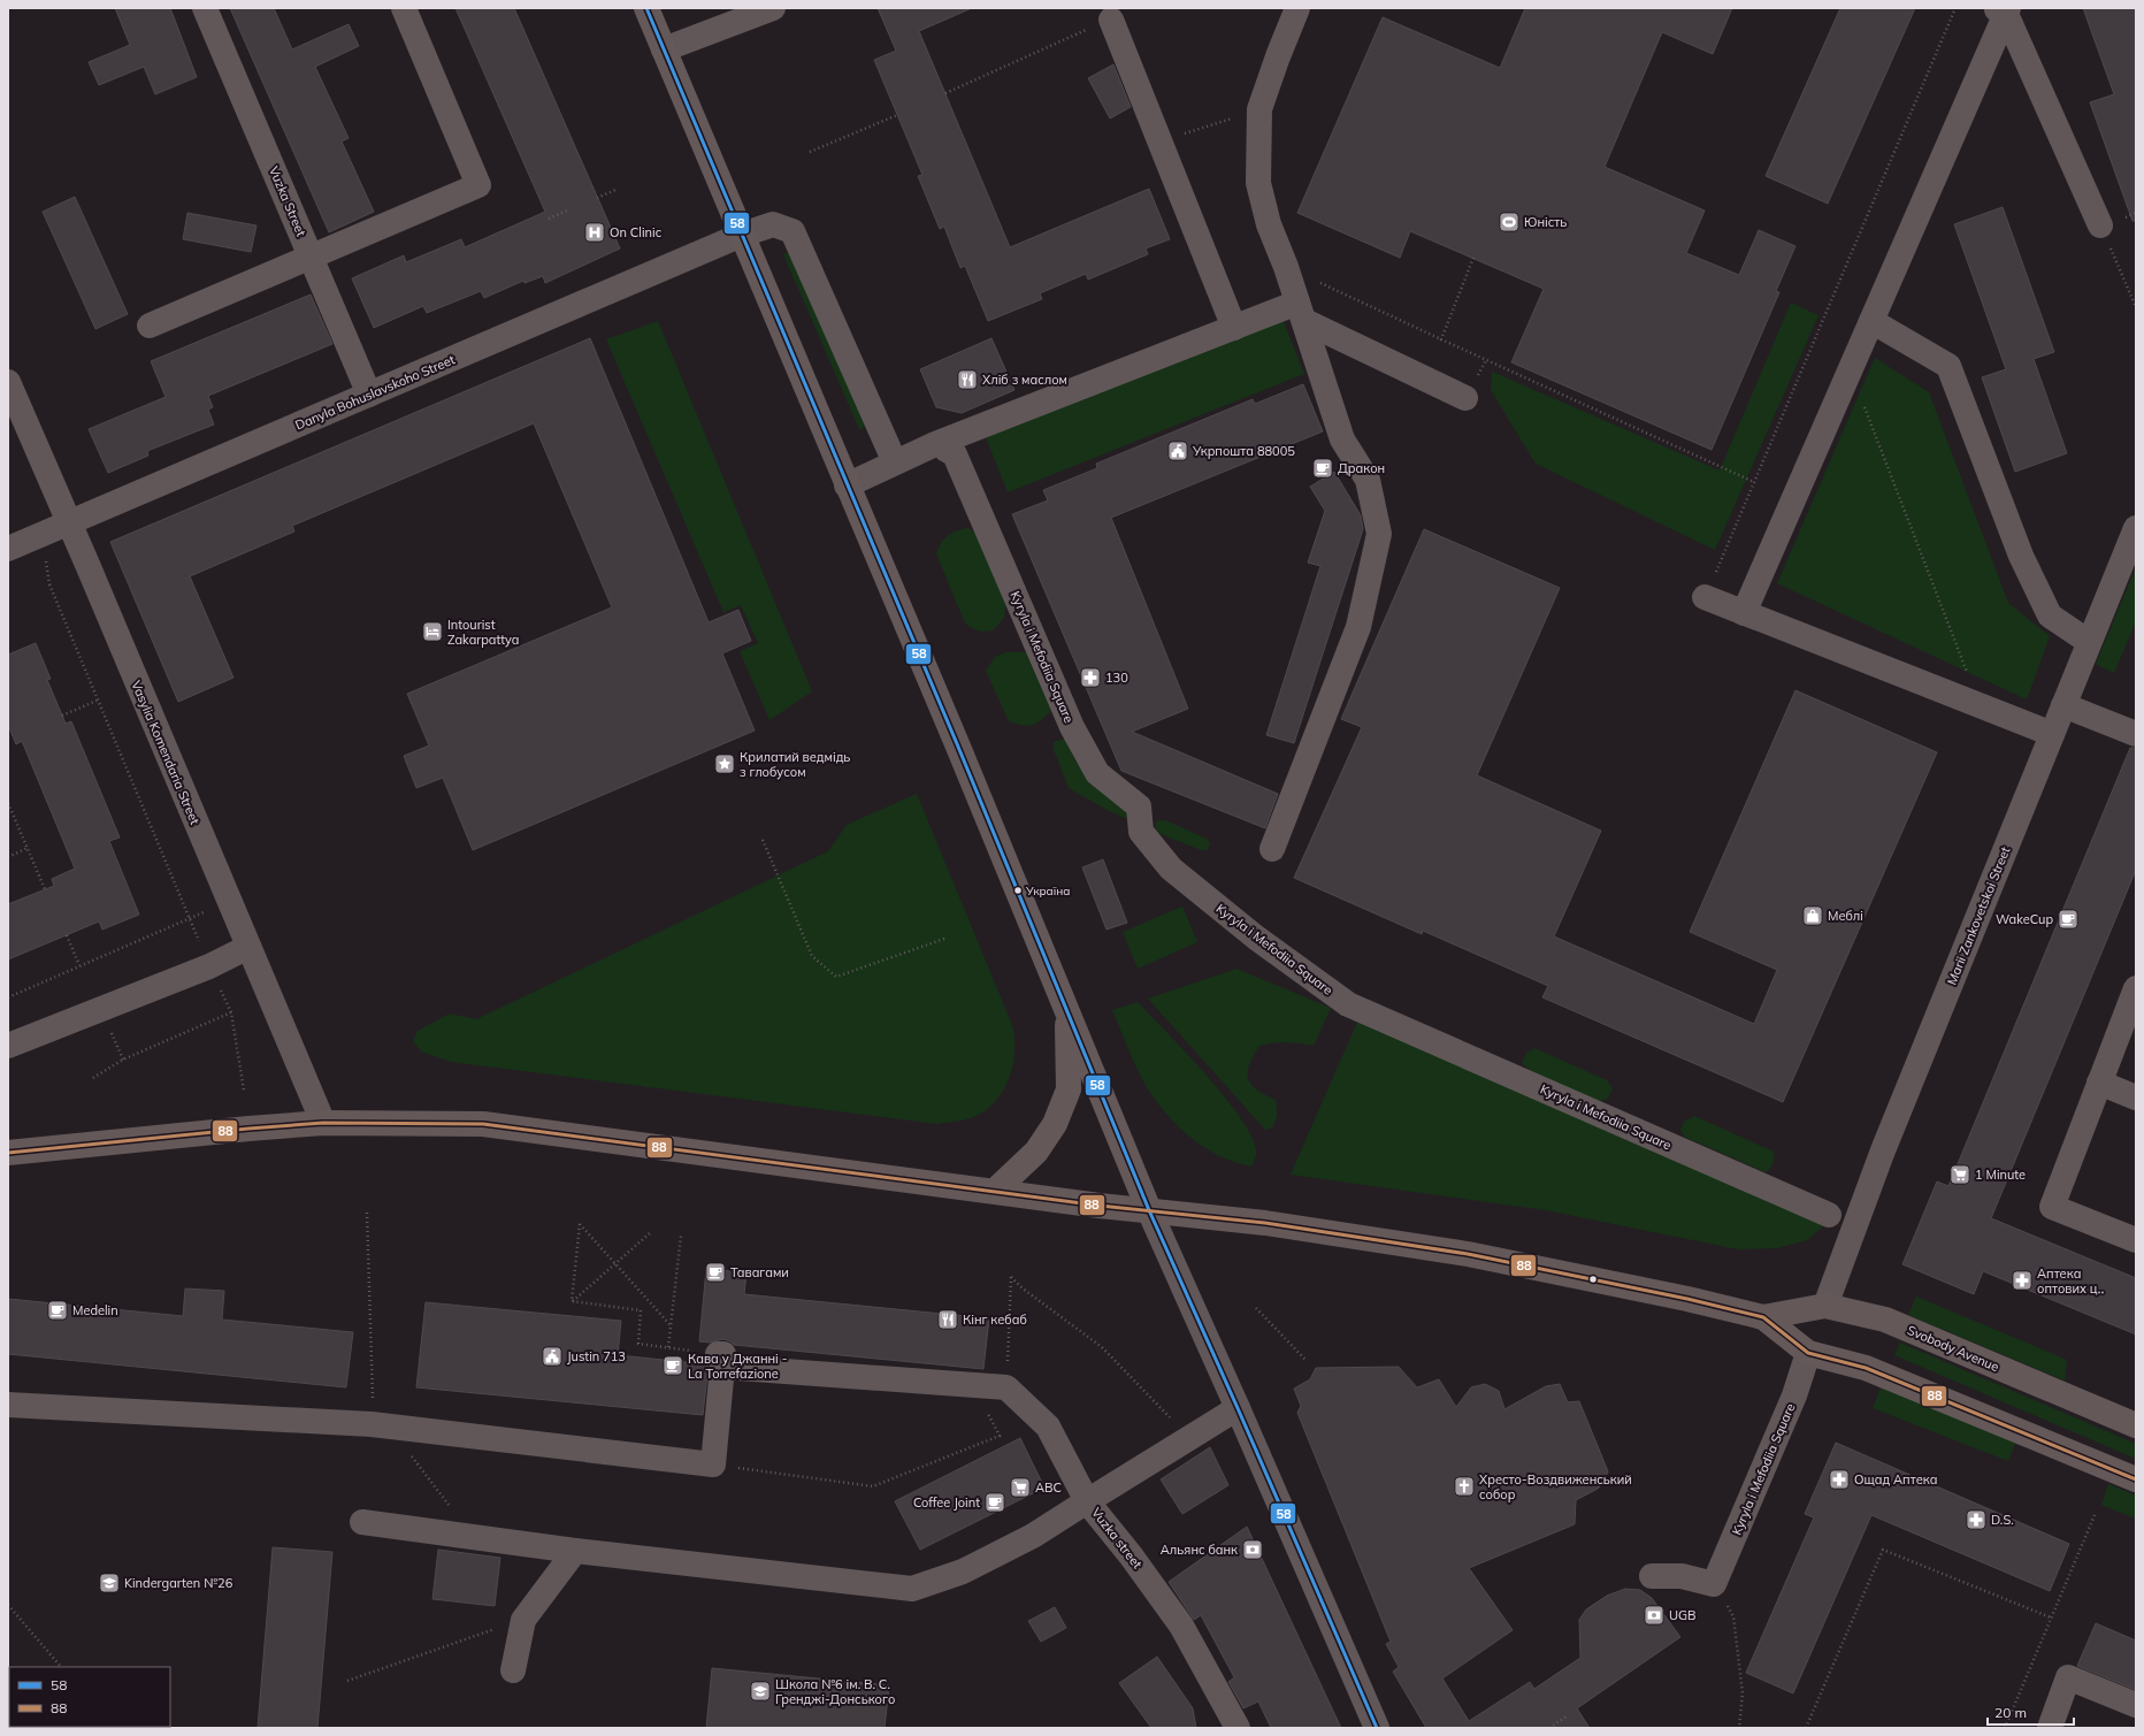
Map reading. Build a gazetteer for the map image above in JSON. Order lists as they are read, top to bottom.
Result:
{
  "streets": {
    "main road": ["Svobody Avenue"],
    "street": [
      "Vuzka Street",
      "Danyla Bohuslavskoho Street",
      "Kyryla i Mefodiia Square",
      "Vasylia Komendaria Street",
      "Marii Zankovetskoi Street",
      "Vuzka street"
    ]
  },
  "crossings": [
    ["Vuzka Street", "Danyla Bohuslavskoho Street"],
    ["Danyla Bohuslavskoho Street", "Vasylia Komendaria Street"],
    ["Kyryla i Mefodiia Square", "Svobody Avenue"],
    ["Vasylia Komendaria Street", "Svobody Avenue"],
    ["Marii Zankovetskoi Street", "Svobody Avenue"]
  ],
  "places": {
    "sports": ["Юність"],
    "hospital": ["On Clinic"],
    "restaurant": ["Хліб з маслом", "Кінг кебаб"],
    "public building": ["Укрпошта 88005", "Justin 713"],
    "cafe": [
      "Дракон",
      "WakeCup",
      "Тавагами",
      "Medelin",
      "Кава у Джанні - La Torrefazione",
      "Coffee Joint"
    ],
    "hotel": ["Intourist Zakarpattya"],
    "pharmacy": [
      "130",
      "Аптека оптових ц‥",
      "Ощад Аптека",
      "D.S."
    ],
    "place": ["Крилатий ведмідь з глобусом"],
    "other": ["Україна"],
    "shop": ["Меблi"],
    "supermarket": ["1 Minute", "ABC"],
    "church": ["Хресто-Воздвиженський собор"],
    "bank": ["Альянс банк", "UGB"],
    "school or university": ["Kindergarten №26", "Школа №6 ім. В. С. Гренджі-Донського"]
  },
  "lines": ["transit line 58", "transit line 88"],
  "legend": ["58", "88"],
  "scale_bar": "20 m"
}
